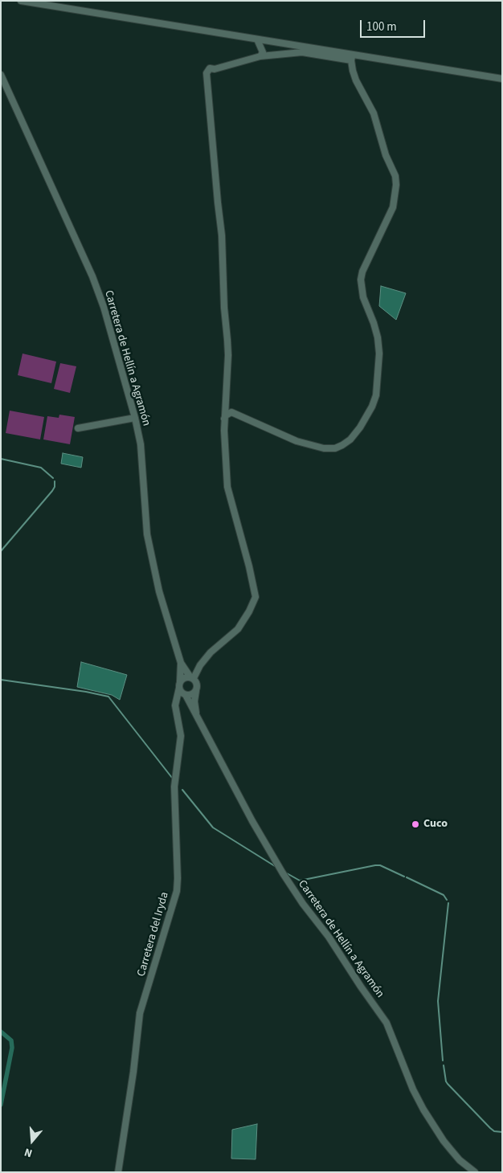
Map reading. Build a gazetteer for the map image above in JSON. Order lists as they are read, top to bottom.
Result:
{
  "streets": {
    "street": ["Carretera de Hellín a Agramón", "Carretera del Iryda"]
  },
  "crossings": [
    ["Carretera de Hellín a Agramón", "Carretera del Iryda"]
  ],
  "places": ["Cuco"],
  "scale_bar": "100 m",
  "north": "bottom"
}
